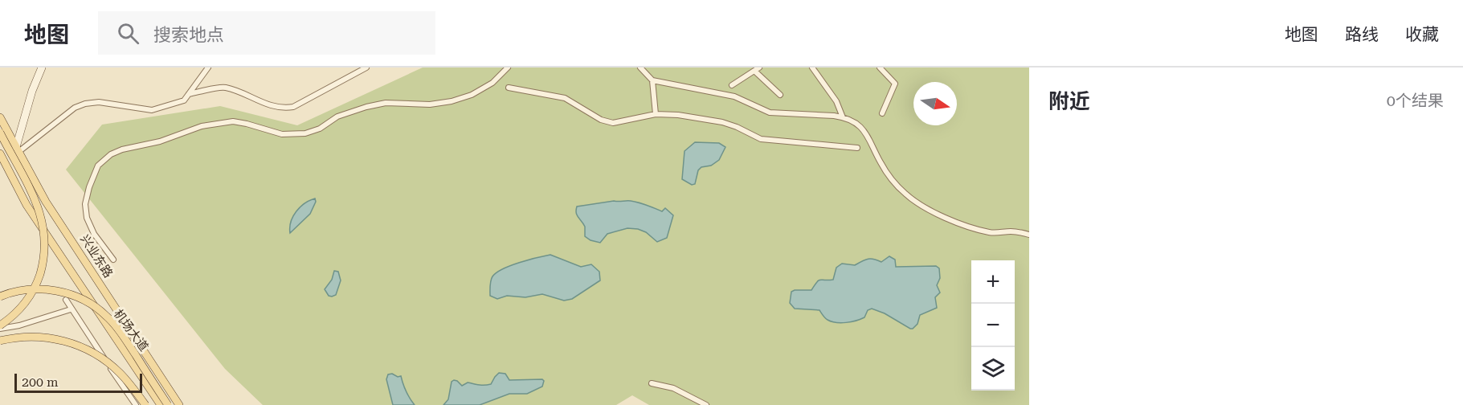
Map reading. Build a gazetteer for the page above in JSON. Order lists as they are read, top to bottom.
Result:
{
  "streets": {
    "main road": ["兴业东路", "机场大道"]
  },
  "scale_bar": "200 m",
  "north": "right",
  "page": {
    "header": "地图",
    "search": "搜索地点",
    "nav": ["地图", "路线", "收藏"],
    "heading": ["附近", "0个结果"],
    "map_buttons": ["+", "−"],
    "scale": "200 m"
  }
}
